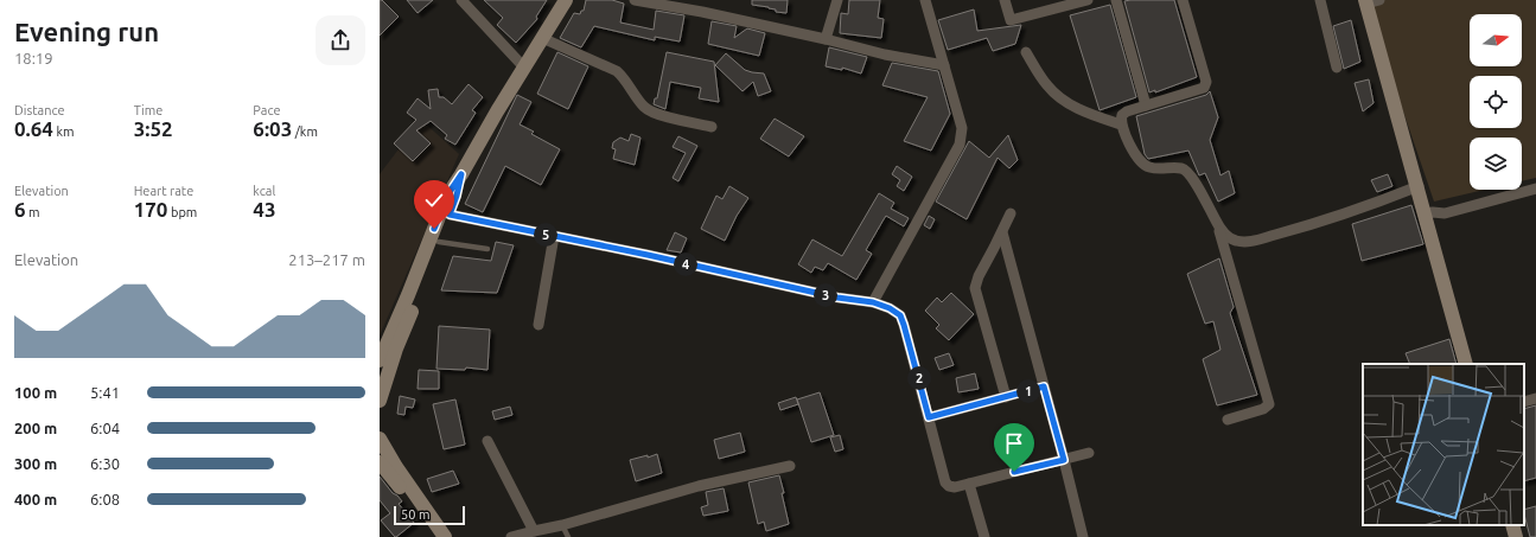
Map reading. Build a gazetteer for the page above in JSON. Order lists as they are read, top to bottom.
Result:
{
  "scale_bar": "50 m",
  "north": "right",
  "page": {
    "heading": ["Evening run", "18:19"],
    "stats": [
      ["Distance", "0.64 km"],
      ["Time", "3:52"],
      ["Pace", "6:03 /km"],
      ["Elevation", "6 m"],
      ["Heart rate", "170 bpm"],
      ["kcal", "43"]
    ],
    "pins": [
      "5",
      "4",
      "3",
      "2",
      "1"
    ],
    "chart": ["Elevation", "213–217 m"],
    "list": [
      {
        "name": "100 m",
        "note": "5:41"
      },
      {
        "name": "200 m",
        "note": "6:04"
      },
      {
        "name": "300 m",
        "note": "6:30"
      },
      {
        "name": "400 m",
        "note": "6:08"
      }
    ],
    "scale": "50 m"
  }
}
